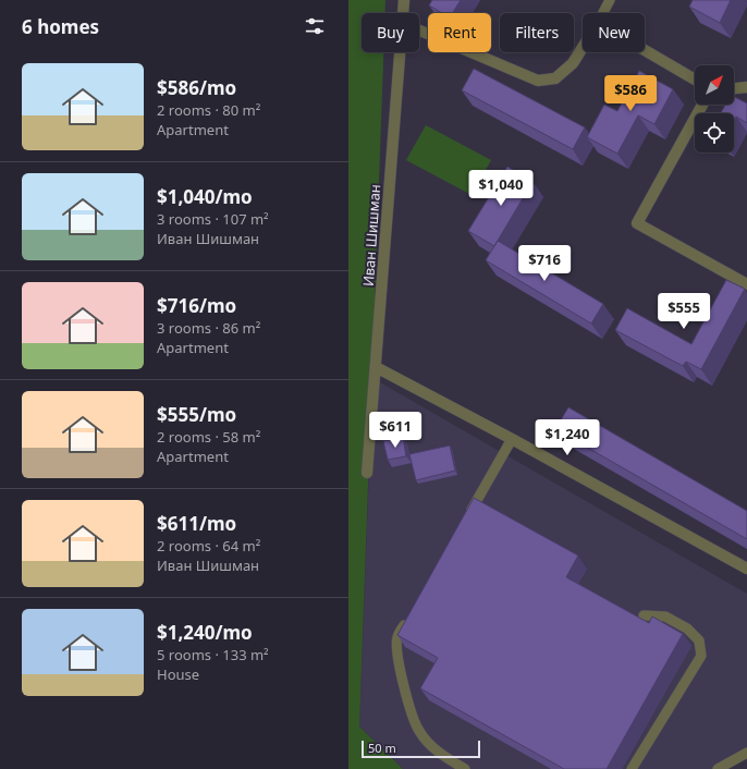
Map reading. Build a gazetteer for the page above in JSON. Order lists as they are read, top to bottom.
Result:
{
  "streets": {
    "street": ["Иван Шишман"]
  },
  "scale_bar": "50 m",
  "north": "top right",
  "page": {
    "heading": "6 homes",
    "chip": [
      "Buy",
      "Rent",
      "Filters",
      "New"
    ],
    "list": [
      {
        "name": "$586/mo",
        "note": "2 rooms · 80 m² · Apartment"
      },
      {
        "name": "$1,040/mo",
        "note": "3 rooms · 107 m² · Иван Шишман"
      },
      {
        "name": "$716/mo",
        "note": "3 rooms · 86 m² · Apartment"
      },
      {
        "name": "$555/mo",
        "note": "2 rooms · 58 m² · Apartment"
      },
      {
        "name": "$611/mo",
        "note": "2 rooms · 64 m² · Иван Шишман"
      },
      {
        "name": "$1,240/mo",
        "note": "5 rooms · 133 m² · House"
      }
    ],
    "price": [
      "$586",
      "$1,040",
      "$716",
      "$555",
      "$611",
      "$1,240"
    ],
    "scale": "50 m"
  }
}
